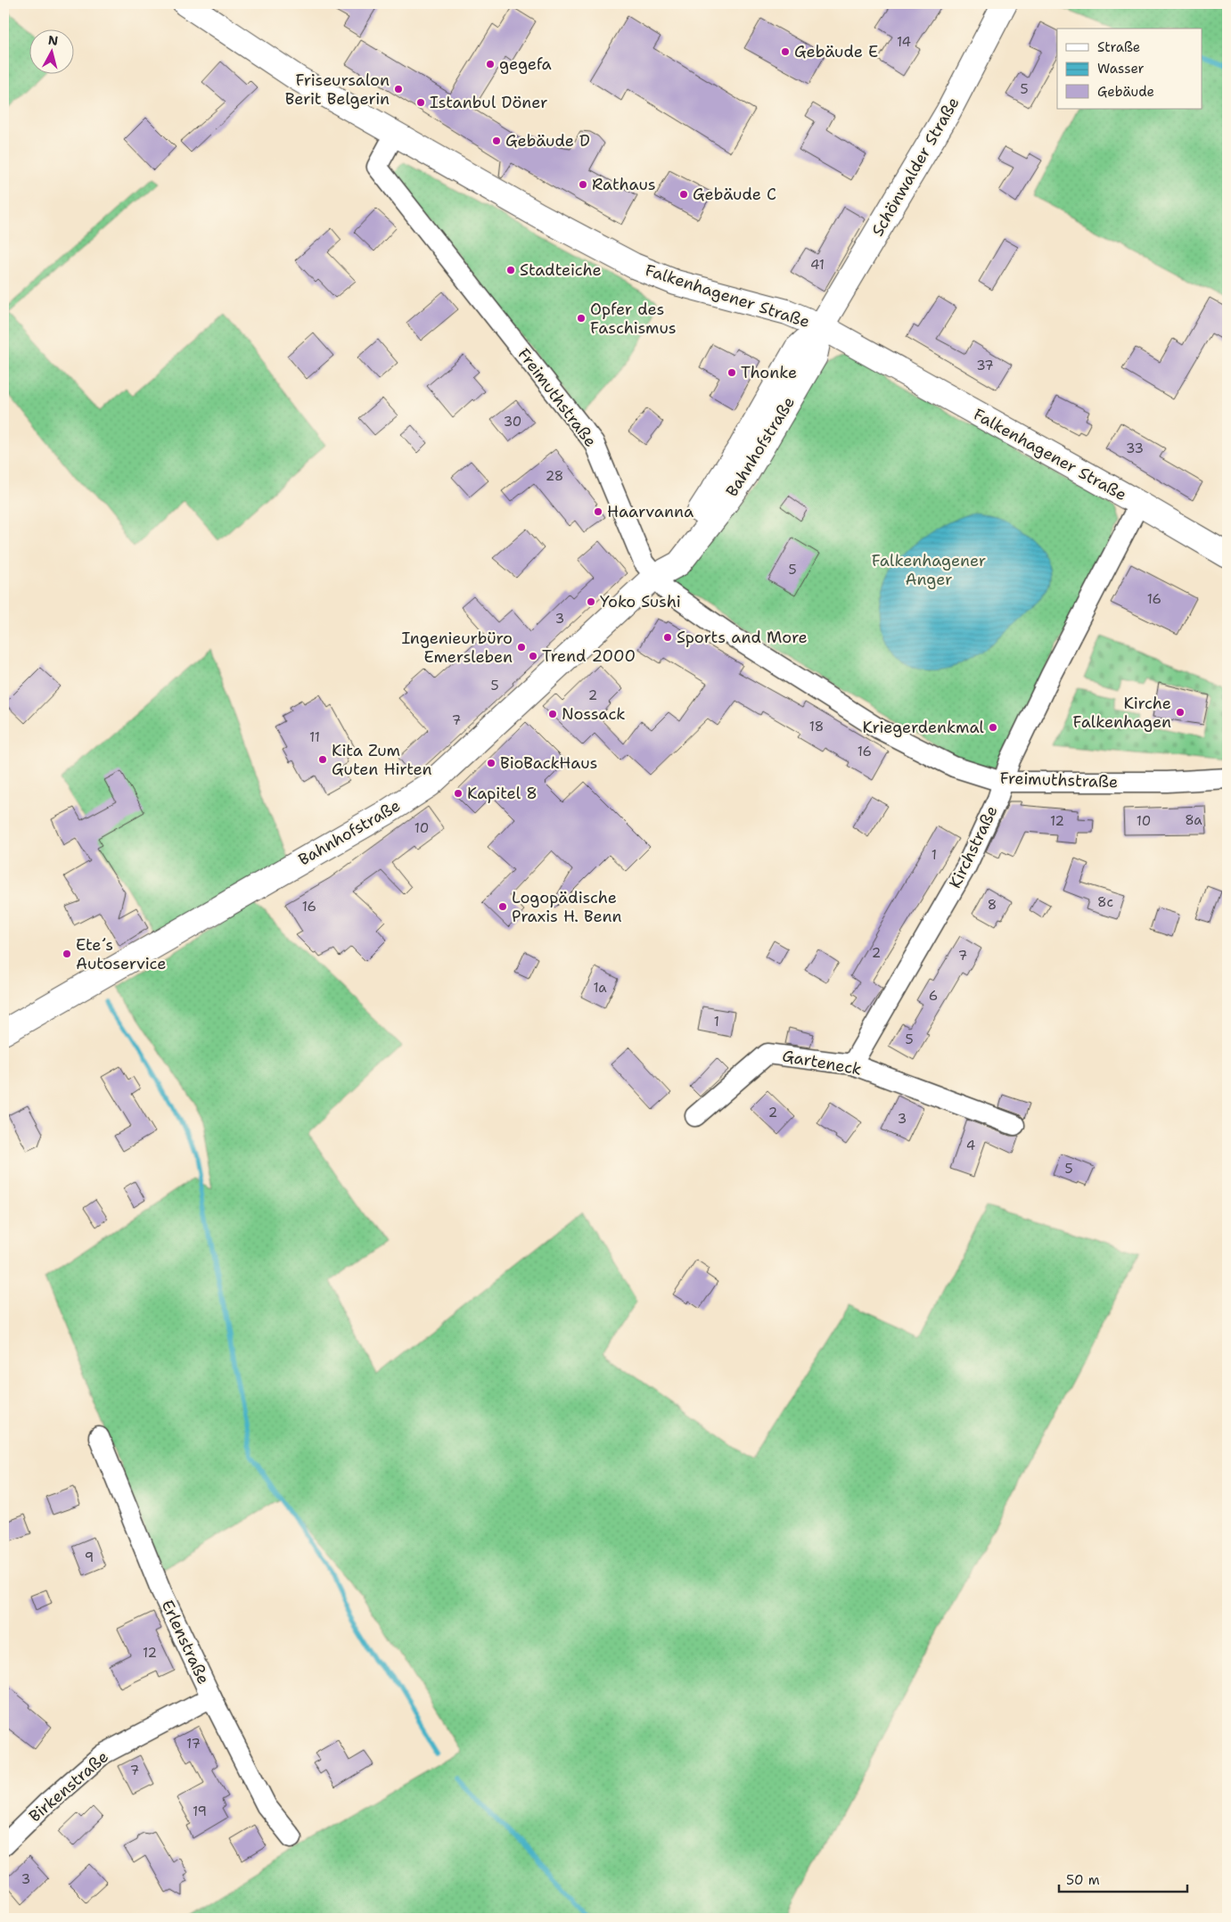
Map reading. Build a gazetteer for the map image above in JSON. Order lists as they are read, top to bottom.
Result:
{
  "streets": {
    "main road": ["Schönwalder Straße", "Falkenhagener Straße", "Bahnhofstraße"],
    "street": [
      "Freimuthstraße",
      "Kirchstraße",
      "Garteneck",
      "Erlenstraße",
      "Birkenstraße"
    ]
  },
  "crossings": [
    ["Schönwalder Straße", "Falkenhagener Straße"],
    ["Schönwalder Straße", "Bahnhofstraße"],
    ["Falkenhagener Straße", "Freimuthstraße"],
    ["Falkenhagener Straße", "Bahnhofstraße"],
    ["Falkenhagener Straße", "Kirchstraße"],
    ["Freimuthstraße", "Bahnhofstraße"],
    ["Freimuthstraße", "Kirchstraße"],
    ["Kirchstraße", "Garteneck"],
    ["Erlenstraße", "Birkenstraße"]
  ],
  "parks": ["Falkenhagener Anger"],
  "places": [
    "Gebäude E",
    "gegefa",
    "Friseursalon Berit Belgerin",
    "Istanbul Döner",
    "Gebäude D",
    "Rathaus",
    "Gebäude C",
    "Stadteiche",
    "Opfer des Faschismus",
    "Thonke",
    "Haarvanna",
    "Yoko Sushi",
    "Sports and More",
    "Ingenieurbüro Emersleben",
    "Trend 2000",
    "Kirche Falkenhagen",
    "Nossack",
    "Kriegerdenkmal",
    "Kita Zum Guten Hirten",
    "BioBackHaus",
    "Kapitel 8",
    "Logopädische Praxis H. Benn",
    "Ete´s Autoservice"
  ],
  "house_numbers": [
    "14",
    "5",
    "41",
    "37",
    "30",
    "33",
    "28",
    "5",
    "16",
    "3",
    "5",
    "2",
    "7",
    "18",
    "11",
    "16",
    "8a",
    "12",
    "10",
    "10",
    "1",
    "8c",
    "8",
    "16",
    "2",
    "7",
    "1a",
    "6",
    "1",
    "5",
    "2",
    "3",
    "4",
    "5",
    "9",
    "12",
    "17",
    "7",
    "19",
    "3"
  ],
  "legend": ["Straße", "Wasser", "Gebäude"],
  "scale_bar": "50 m",
  "north": "top"
}
